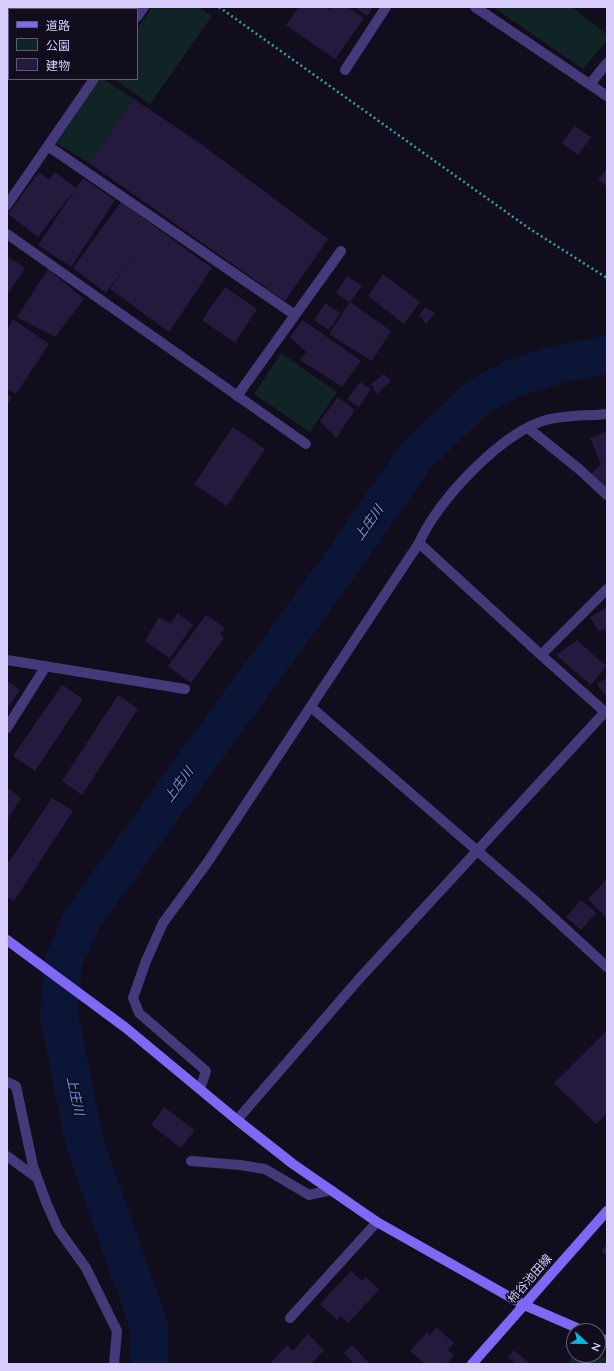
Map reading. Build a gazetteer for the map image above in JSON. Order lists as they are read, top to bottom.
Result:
{
  "streets": {
    "street": ["柿谷池田線"]
  },
  "water": ["上庄川"],
  "legend": ["道路", "公園", "建物"],
  "north": "right"
}
